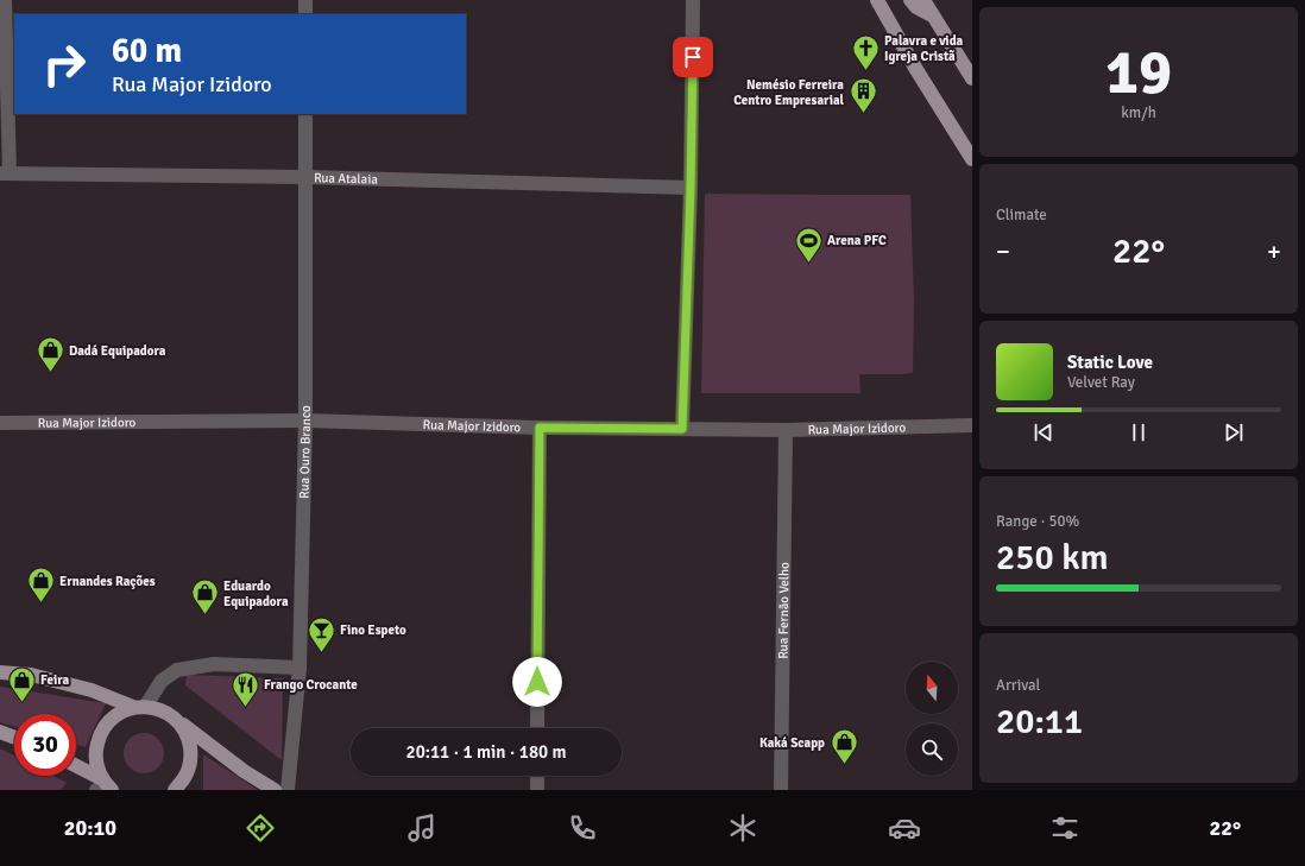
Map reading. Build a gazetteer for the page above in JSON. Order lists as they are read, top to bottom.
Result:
{
  "streets": {
    "street": [
      "Rua Atalaia",
      "Rua Major Izidoro",
      "Rua Ouro Branco",
      "Rua Fernão Velho"
    ]
  },
  "crossings": [
    ["Rua Atalaia", "Rua Ouro Branco"],
    ["Rua Major Izidoro", "Rua Ouro Branco"],
    ["Rua Major Izidoro", "Rua Fernão Velho"]
  ],
  "places": {
    "church": ["Palavra e vida Igreja Cristã"],
    "building": ["Nemésio Ferreira Centro Empresarial"],
    "sports": ["Arena PFC"],
    "shop": [
      "Dadá Equipadora",
      "Ernandes Rações",
      "Eduardo Equipadora",
      "Feira",
      "Kaká Scapp"
    ],
    "bar": ["Fino Espeto"],
    "restaurant": ["Frango Crocante"]
  },
  "north": "top",
  "page": {
    "tile": [
      ["19", "km/h"],
      "Climate",
      ["Range · 50%", "250 km"],
      ["Arrival", "20:11"]
    ],
    "turn": ["60 m", "Rua Major Izidoro"],
    "heat": ["−", "22°", "+"],
    "song": ["Static Love", "Velvet Ray"],
    "limit": "30",
    "trip": "20:11 · 1 min · 180 m",
    "tabs": ["20:10", "22°"]
  }
}
